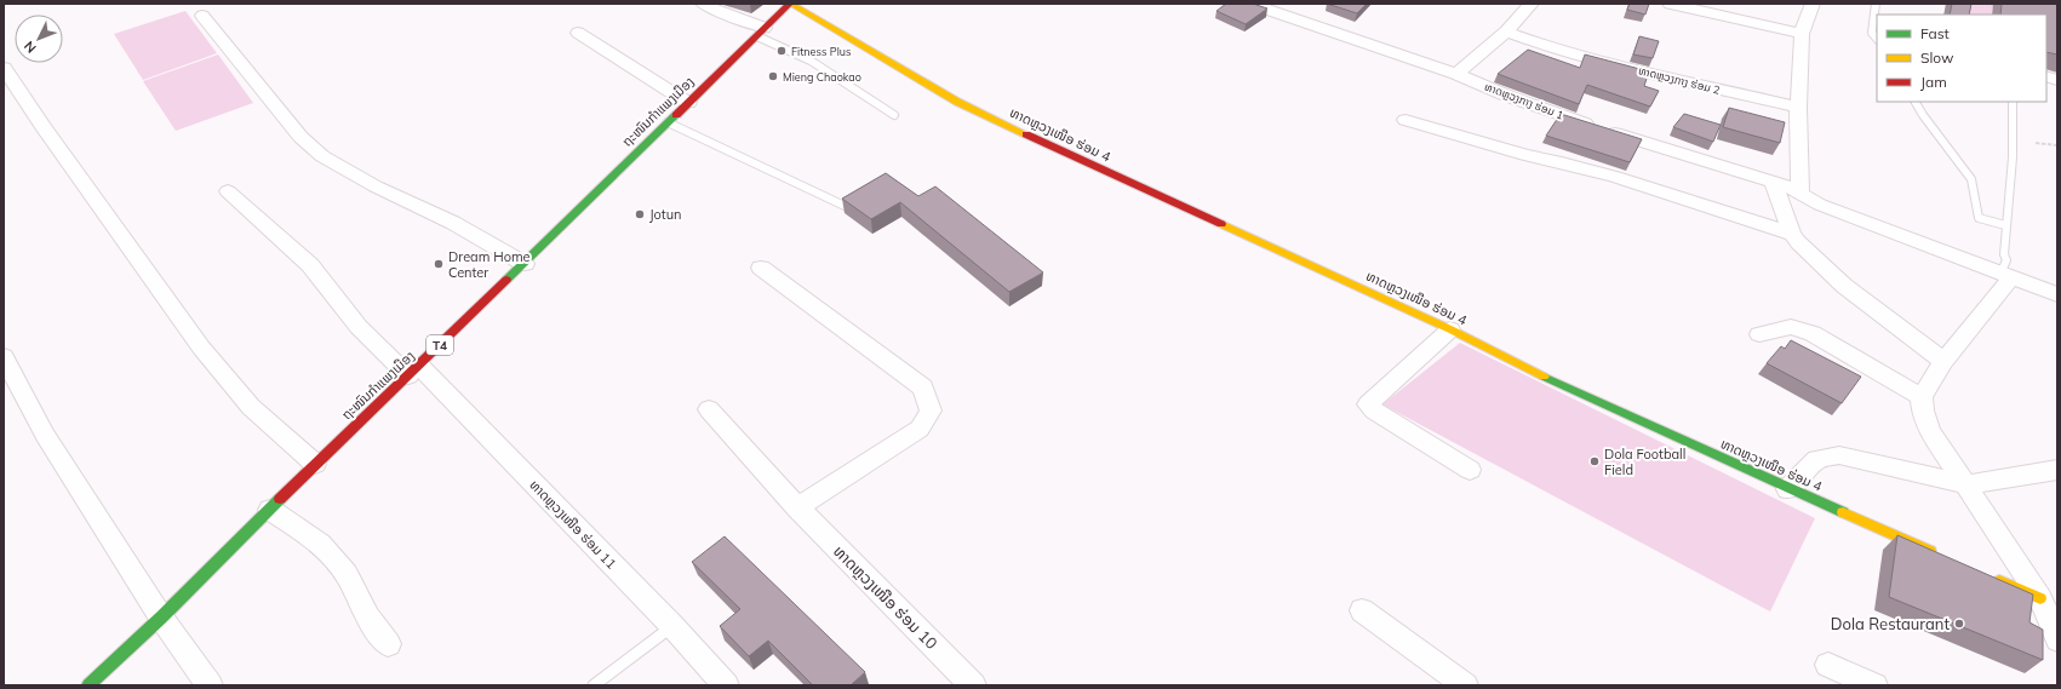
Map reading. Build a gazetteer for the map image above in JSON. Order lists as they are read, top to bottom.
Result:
{
  "streets": {
    "street": [
      "ທາດຫຼວງກາງ ຮ່ອມ 2",
      "ທາດຫຼວງກາງ ຮ່ອມ 1",
      "ຖະໜົນກຳແພງເມືອງ",
      "ທາດຫຼວງເໜືອ ຮ່ອມ 4",
      "T4",
      "ທາດຫຼວງເໜືອ ຮ່ອມ 11",
      "ທາດຫຼວງເໜືອ ຮ່ອມ 10"
    ]
  },
  "crossings": [
    ["ຖະໜົນກຳແພງເມືອງ", "ທາດຫຼວງເໜືອ ຮ່ອມ 4"],
    ["ຖະໜົນກຳແພງເມືອງ", "ທາດຫຼວງເໜືອ ຮ່ອມ 11"]
  ],
  "places": [
    "Fitness Plus",
    "Mieng Chaokao",
    "Jotun",
    "Dream Home Center",
    "Dola Football Field",
    "Dola Restaurant"
  ],
  "legend": ["Fast", "Slow", "Jam"],
  "north": "bottom left"
}
